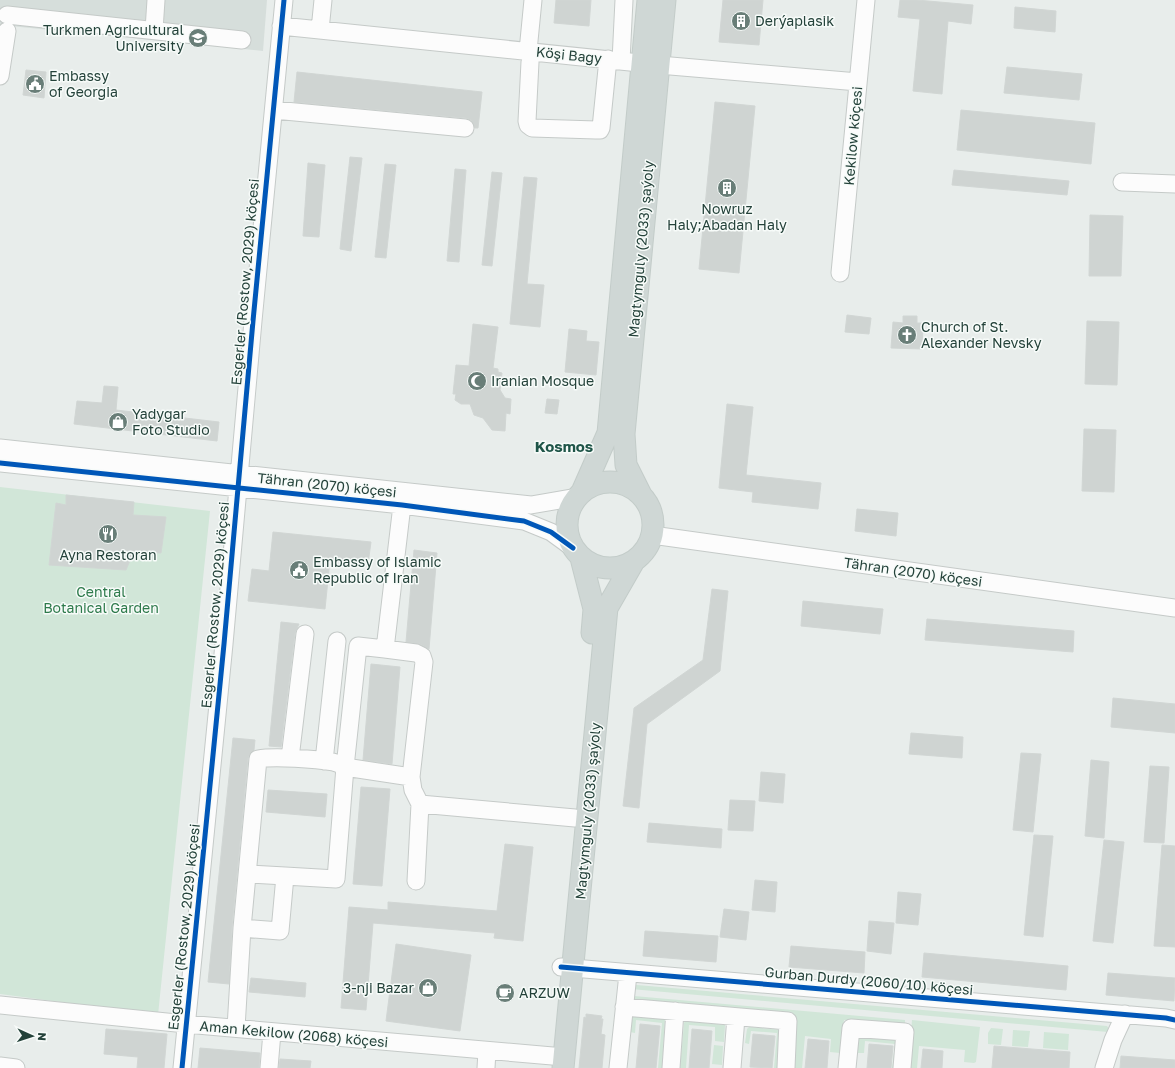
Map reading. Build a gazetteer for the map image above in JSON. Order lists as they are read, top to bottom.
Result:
{
  "streets": {
    "main road": ["Magtymguly (2033) şaýoly"],
    "street": [
      "Köşi Bagy",
      "Kekilow köçesi",
      "Esgerler (Rostow, 2029) köçesi",
      "Tähran (2070) köçesi",
      "Gurban Durdy (2060/10) köçesi",
      "Aman Kekilow (2068) köçesi"
    ]
  },
  "crossings": [
    ["Köşi Bagy", "Kekilow köçesi"],
    ["Köşi Bagy", "Magtymguly (2033) şaýoly"],
    ["Köşi Bagy", "Esgerler (Rostow, 2029) köçesi"],
    ["Magtymguly (2033) şaýoly", "Tähran (2070) köçesi"],
    ["Magtymguly (2033) şaýoly", "Gurban Durdy (2060/10) köçesi"],
    ["Magtymguly (2033) şaýoly", "Aman Kekilow (2068) köçesi"],
    ["Esgerler (Rostow, 2029) köçesi", "Tähran (2070) köçesi"],
    ["Esgerler (Rostow, 2029) köçesi", "Aman Kekilow (2068) köçesi"]
  ],
  "districts": ["Kosmos"],
  "parks": ["Central Botanical Garden"],
  "places": {
    "building": ["Derýaplasik", "Nowruz Haly;Abadan Haly"],
    "school or university": ["Turkmen Agricultural University"],
    "public building": ["Embassy of Georgia", "Embassy of Islamic Republic of Iran"],
    "church": ["Church of St. Alexander Nevsky"],
    "mosque": ["Iranian Mosque"],
    "shop": ["Yadygar Foto Studio", "3-nji Bazar"],
    "restaurant": ["Ayna Restoran"],
    "cafe": ["ARZUW"]
  },
  "north": "right"
}
